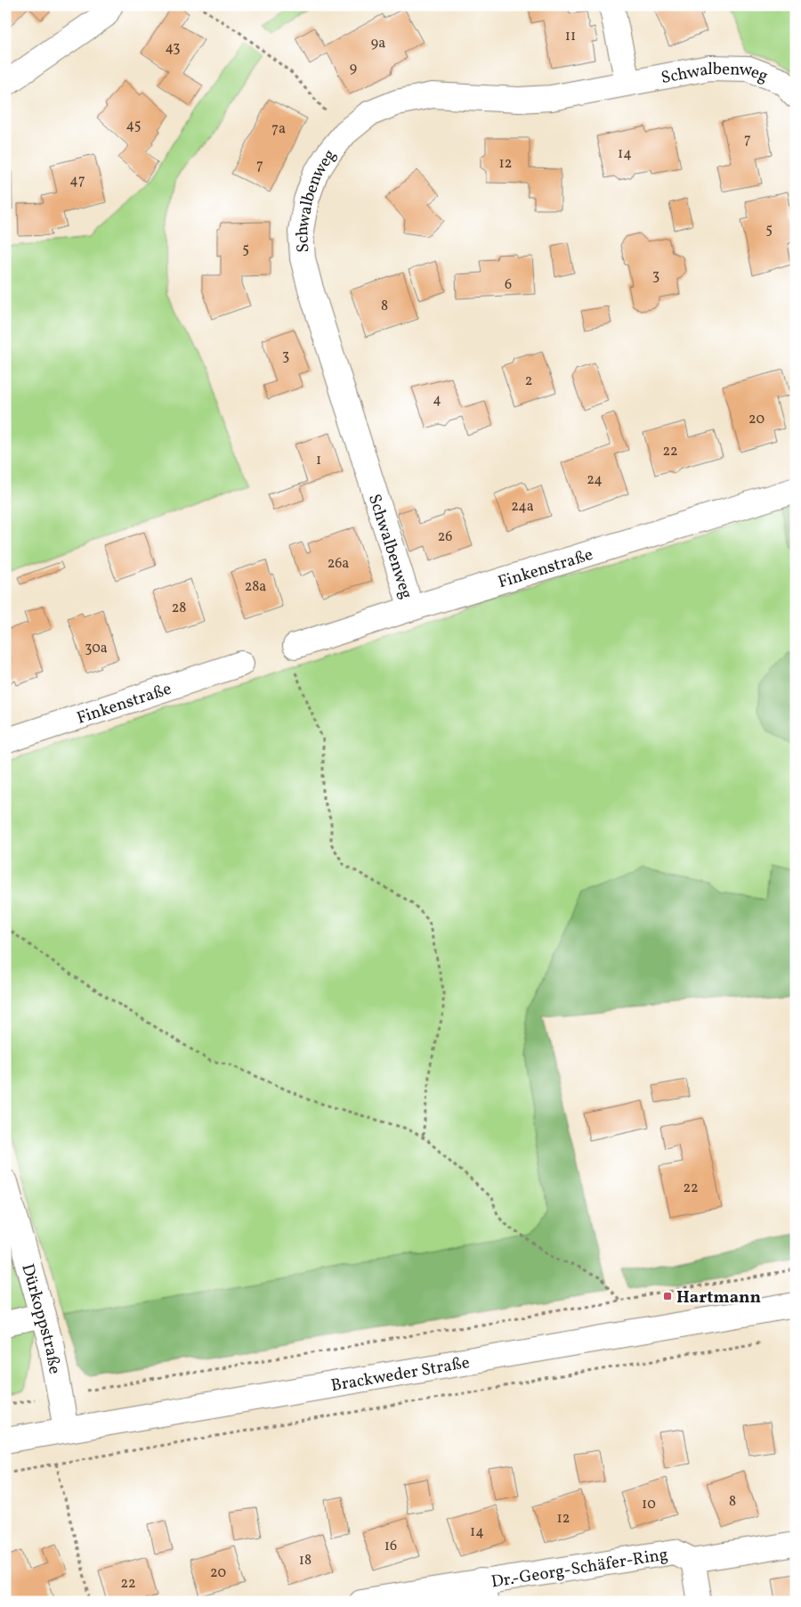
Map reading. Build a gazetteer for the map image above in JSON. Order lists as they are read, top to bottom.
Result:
{
  "streets": {
    "street": [
      "Schwalbenweg",
      "Finkenstraße",
      "Dürkoppstraße",
      "Brackweder Straße",
      "Dr.-Georg-Schäfer-Ring"
    ]
  },
  "crossings": [
    ["Schwalbenweg", "Finkenstraße"],
    ["Dürkoppstraße", "Brackweder Straße"]
  ],
  "places": {
    "transit": ["Hartmann"]
  },
  "house_numbers": [
    "11",
    "9a",
    "43",
    "9",
    "45",
    "7a",
    "7",
    "14",
    "12",
    "7",
    "47",
    "5",
    "5",
    "3",
    "6",
    "8",
    "3",
    "2",
    "4",
    "20",
    "22",
    "1",
    "24",
    "24a",
    "26",
    "26a",
    "28a",
    "28",
    "30a",
    "22",
    "8",
    "10",
    "12",
    "14",
    "16",
    "18",
    "20",
    "22"
  ]
}
